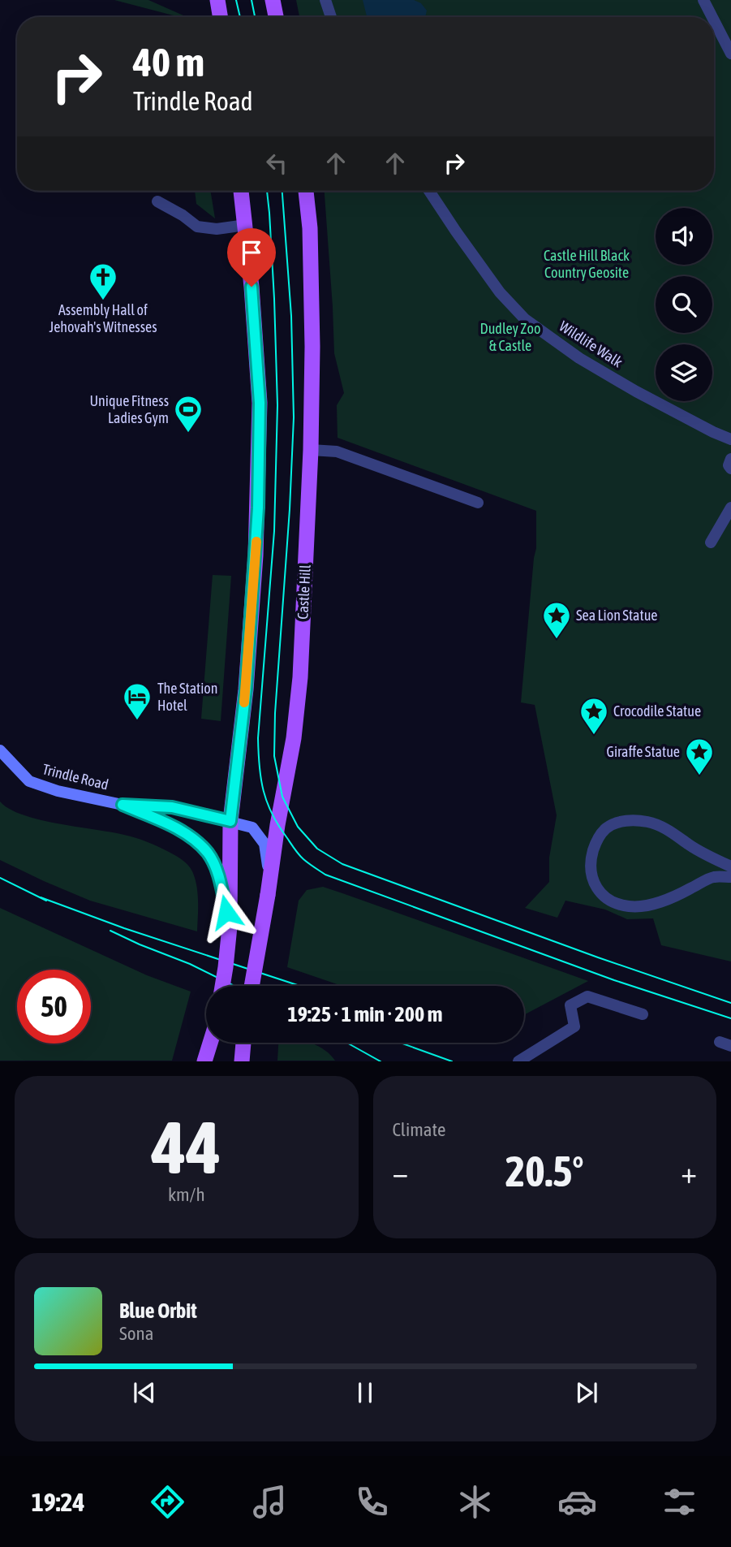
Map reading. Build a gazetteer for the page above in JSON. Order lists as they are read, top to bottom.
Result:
{
  "streets": {
    "main road": ["Castle Hill", "Trindle Road"],
    "street": ["Wildlife Walk"]
  },
  "crossings": [
    ["Castle Hill", "Trindle Road"]
  ],
  "parks": ["Castle Hill Black Country Geosite", "Dudley Zoo & Castle"],
  "places": {
    "church": ["Assembly Hall of Jehovah's Witnesses"],
    "sports": ["Unique Fitness Ladies Gym"],
    "place": ["Sea Lion Statue", "Crocodile Statue", "Giraffe Statue"],
    "hotel": ["The Station Hotel"]
  },
  "page": {
    "turn": ["40 m", "Trindle Road"],
    "limit": "50",
    "trip": "19:25 · 1 min · 200 m",
    "tile": [
      ["44", "km/h"],
      "Climate"
    ],
    "heat": ["−", "20.5°", "+"],
    "song": ["Blue Orbit", "Sona"],
    "tabs": "19:24"
  }
}
